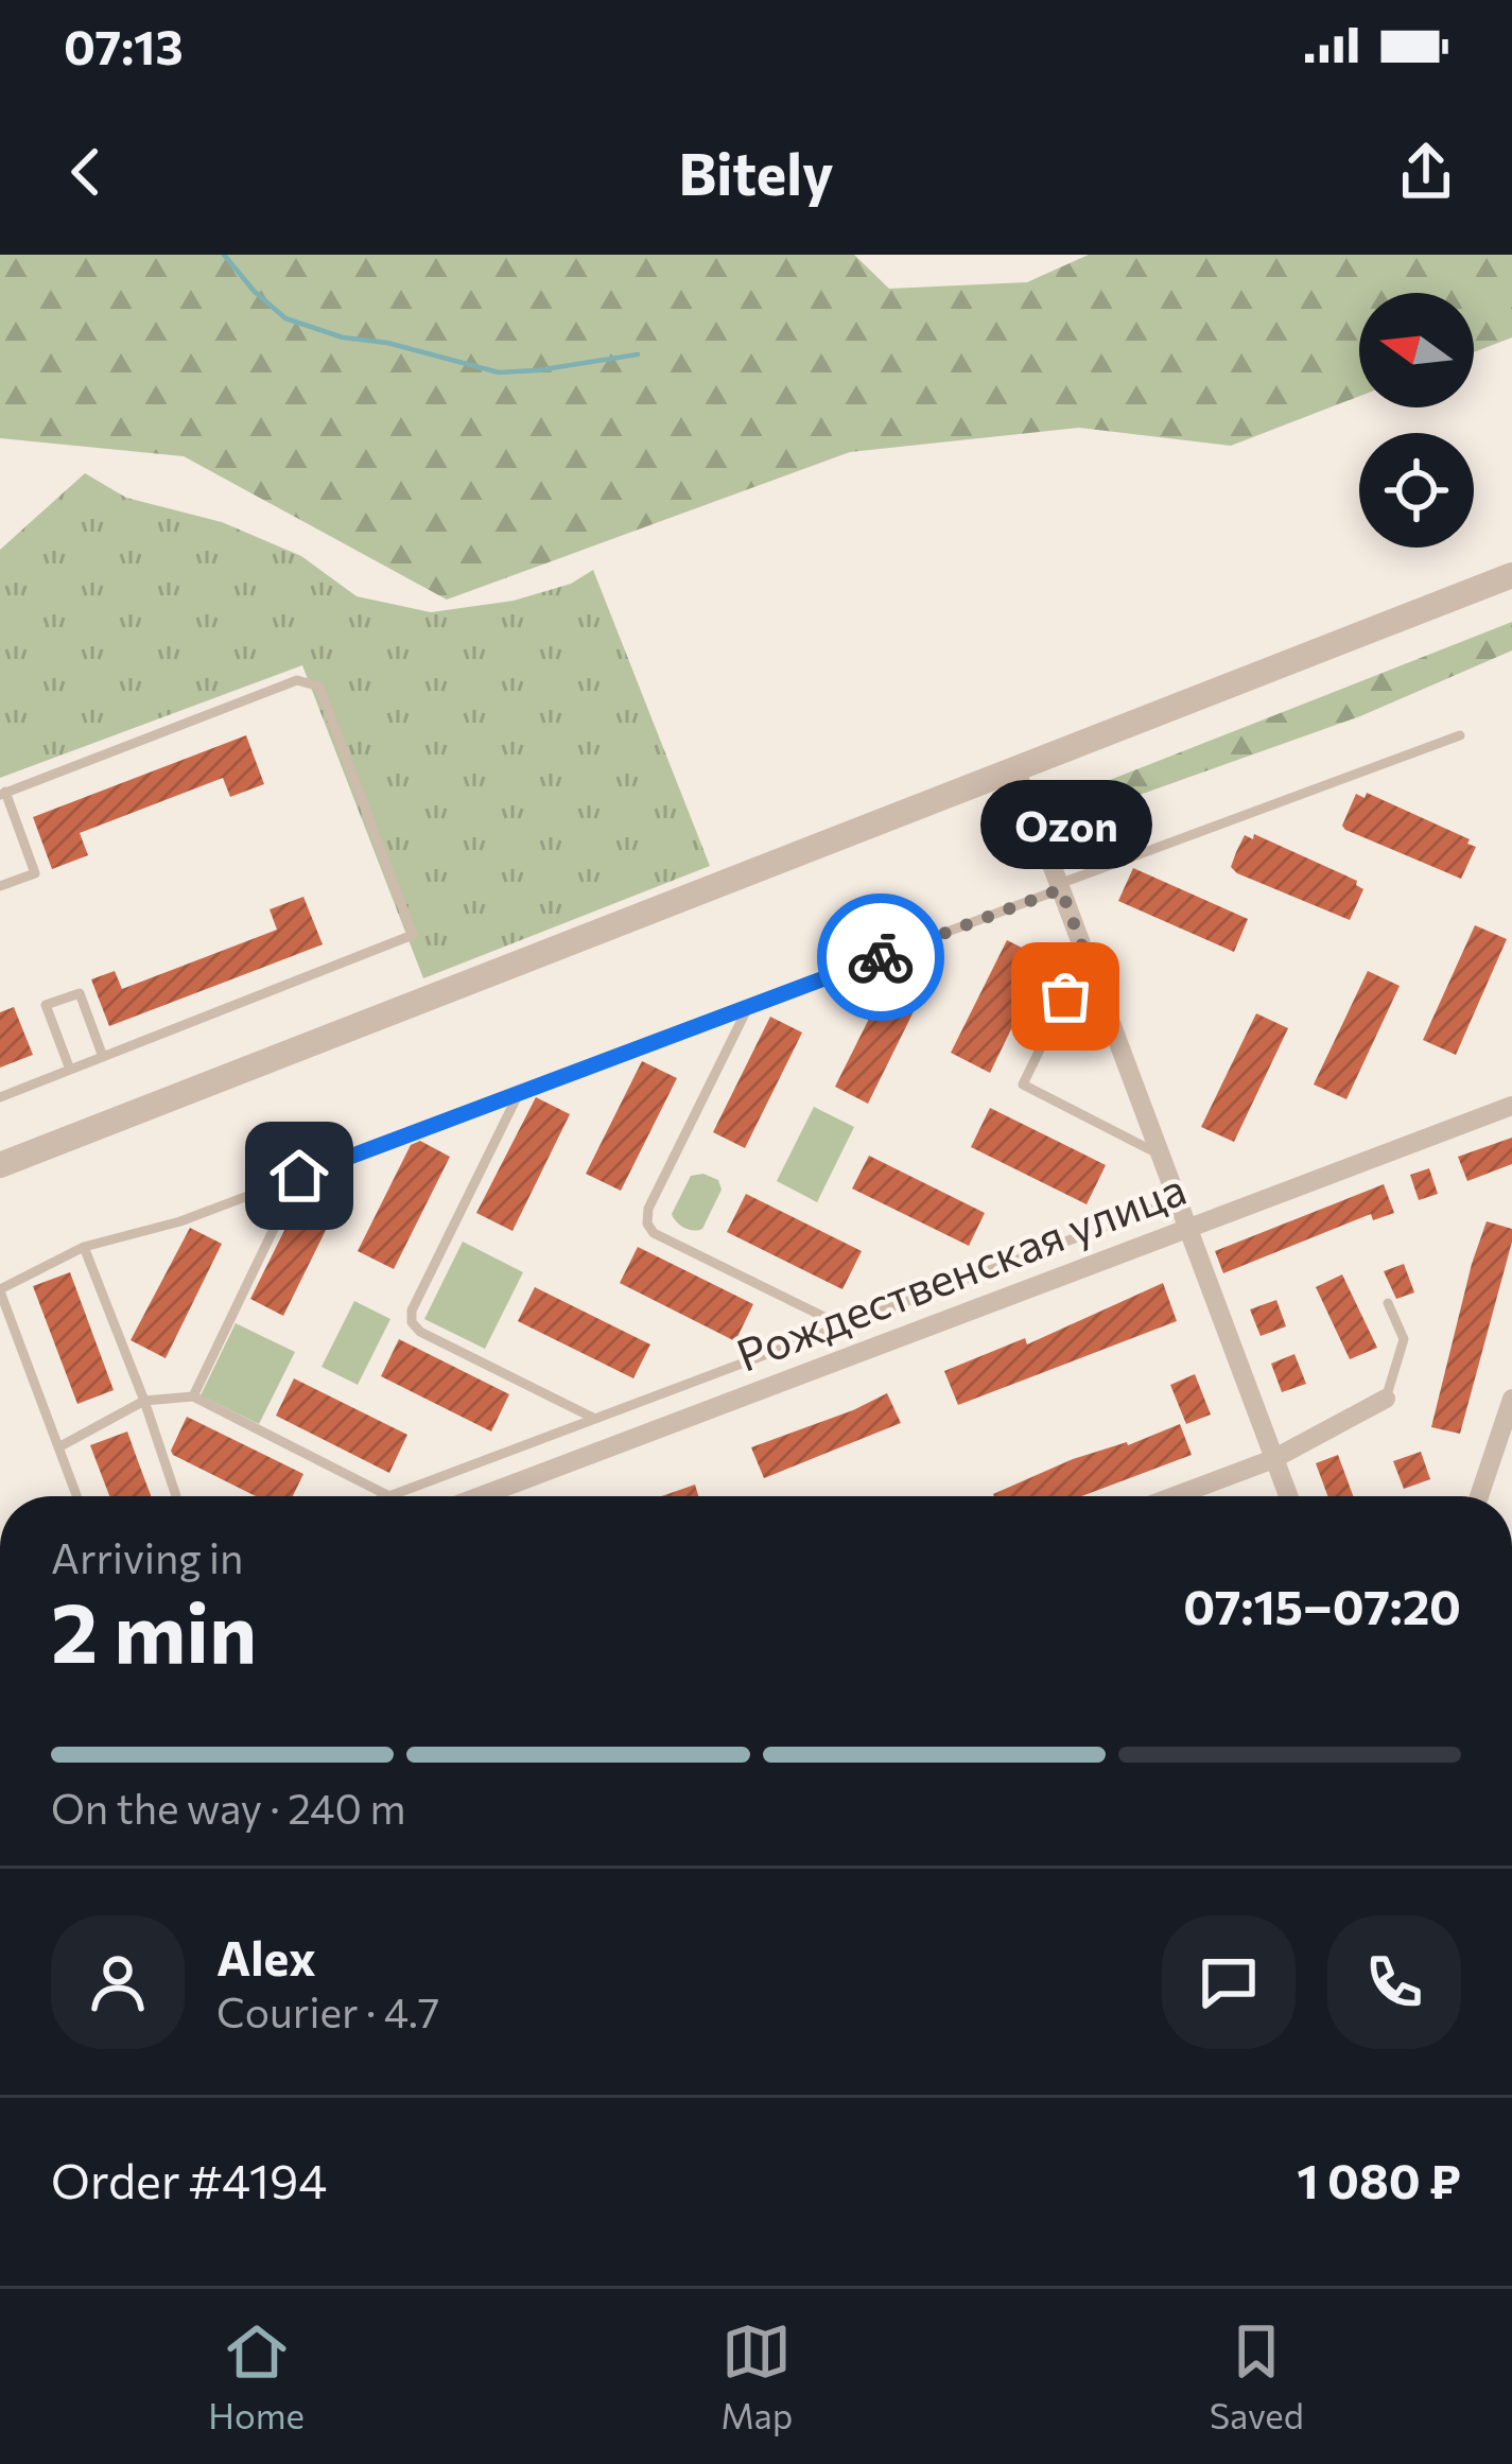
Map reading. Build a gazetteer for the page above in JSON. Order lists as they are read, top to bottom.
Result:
{
  "streets": {
    "street": ["Рождественская улица"]
  },
  "places": ["Ozon"],
  "north": "left",
  "page": {
    "status": "07:13",
    "header": "Bitely",
    "bubble": "Ozon",
    "heading": ["2 min", "Arriving in", "07:15–07:20"],
    "panel": [
      "Alex",
      "Courier · 4.7",
      "Order #4194",
      "1 080 ₽"
    ],
    "bar": "On the way · 240 m",
    "tabs": ["Home", "Map", "Saved"]
  }
}
